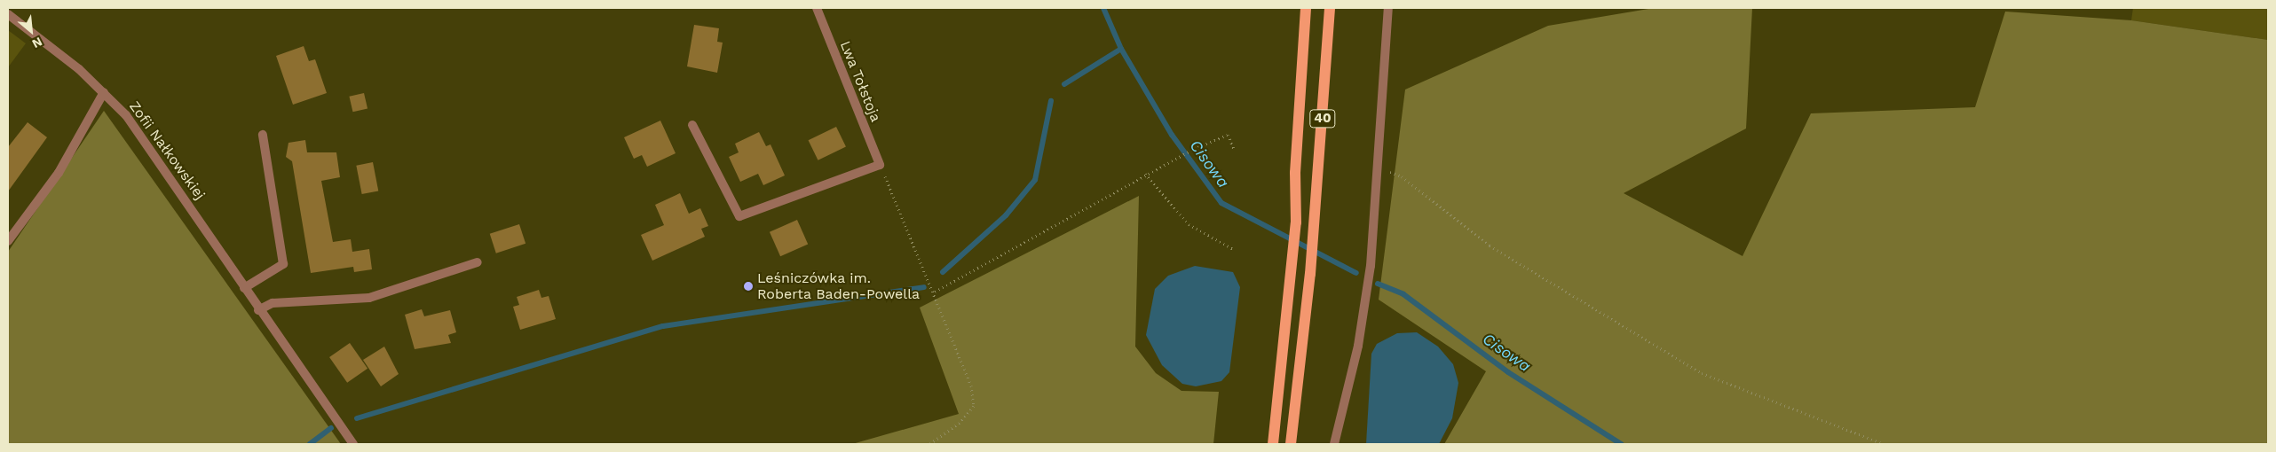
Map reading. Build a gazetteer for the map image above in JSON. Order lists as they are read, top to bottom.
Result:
{
  "streets": {
    "main road": ["40"],
    "street": ["Lwa Tołstoja", "Zofii Nałkowskiej"]
  },
  "water": ["Cisowa"],
  "places": ["Leśniczówka im. Roberta Baden-Powella"],
  "north": "bottom right"
}
